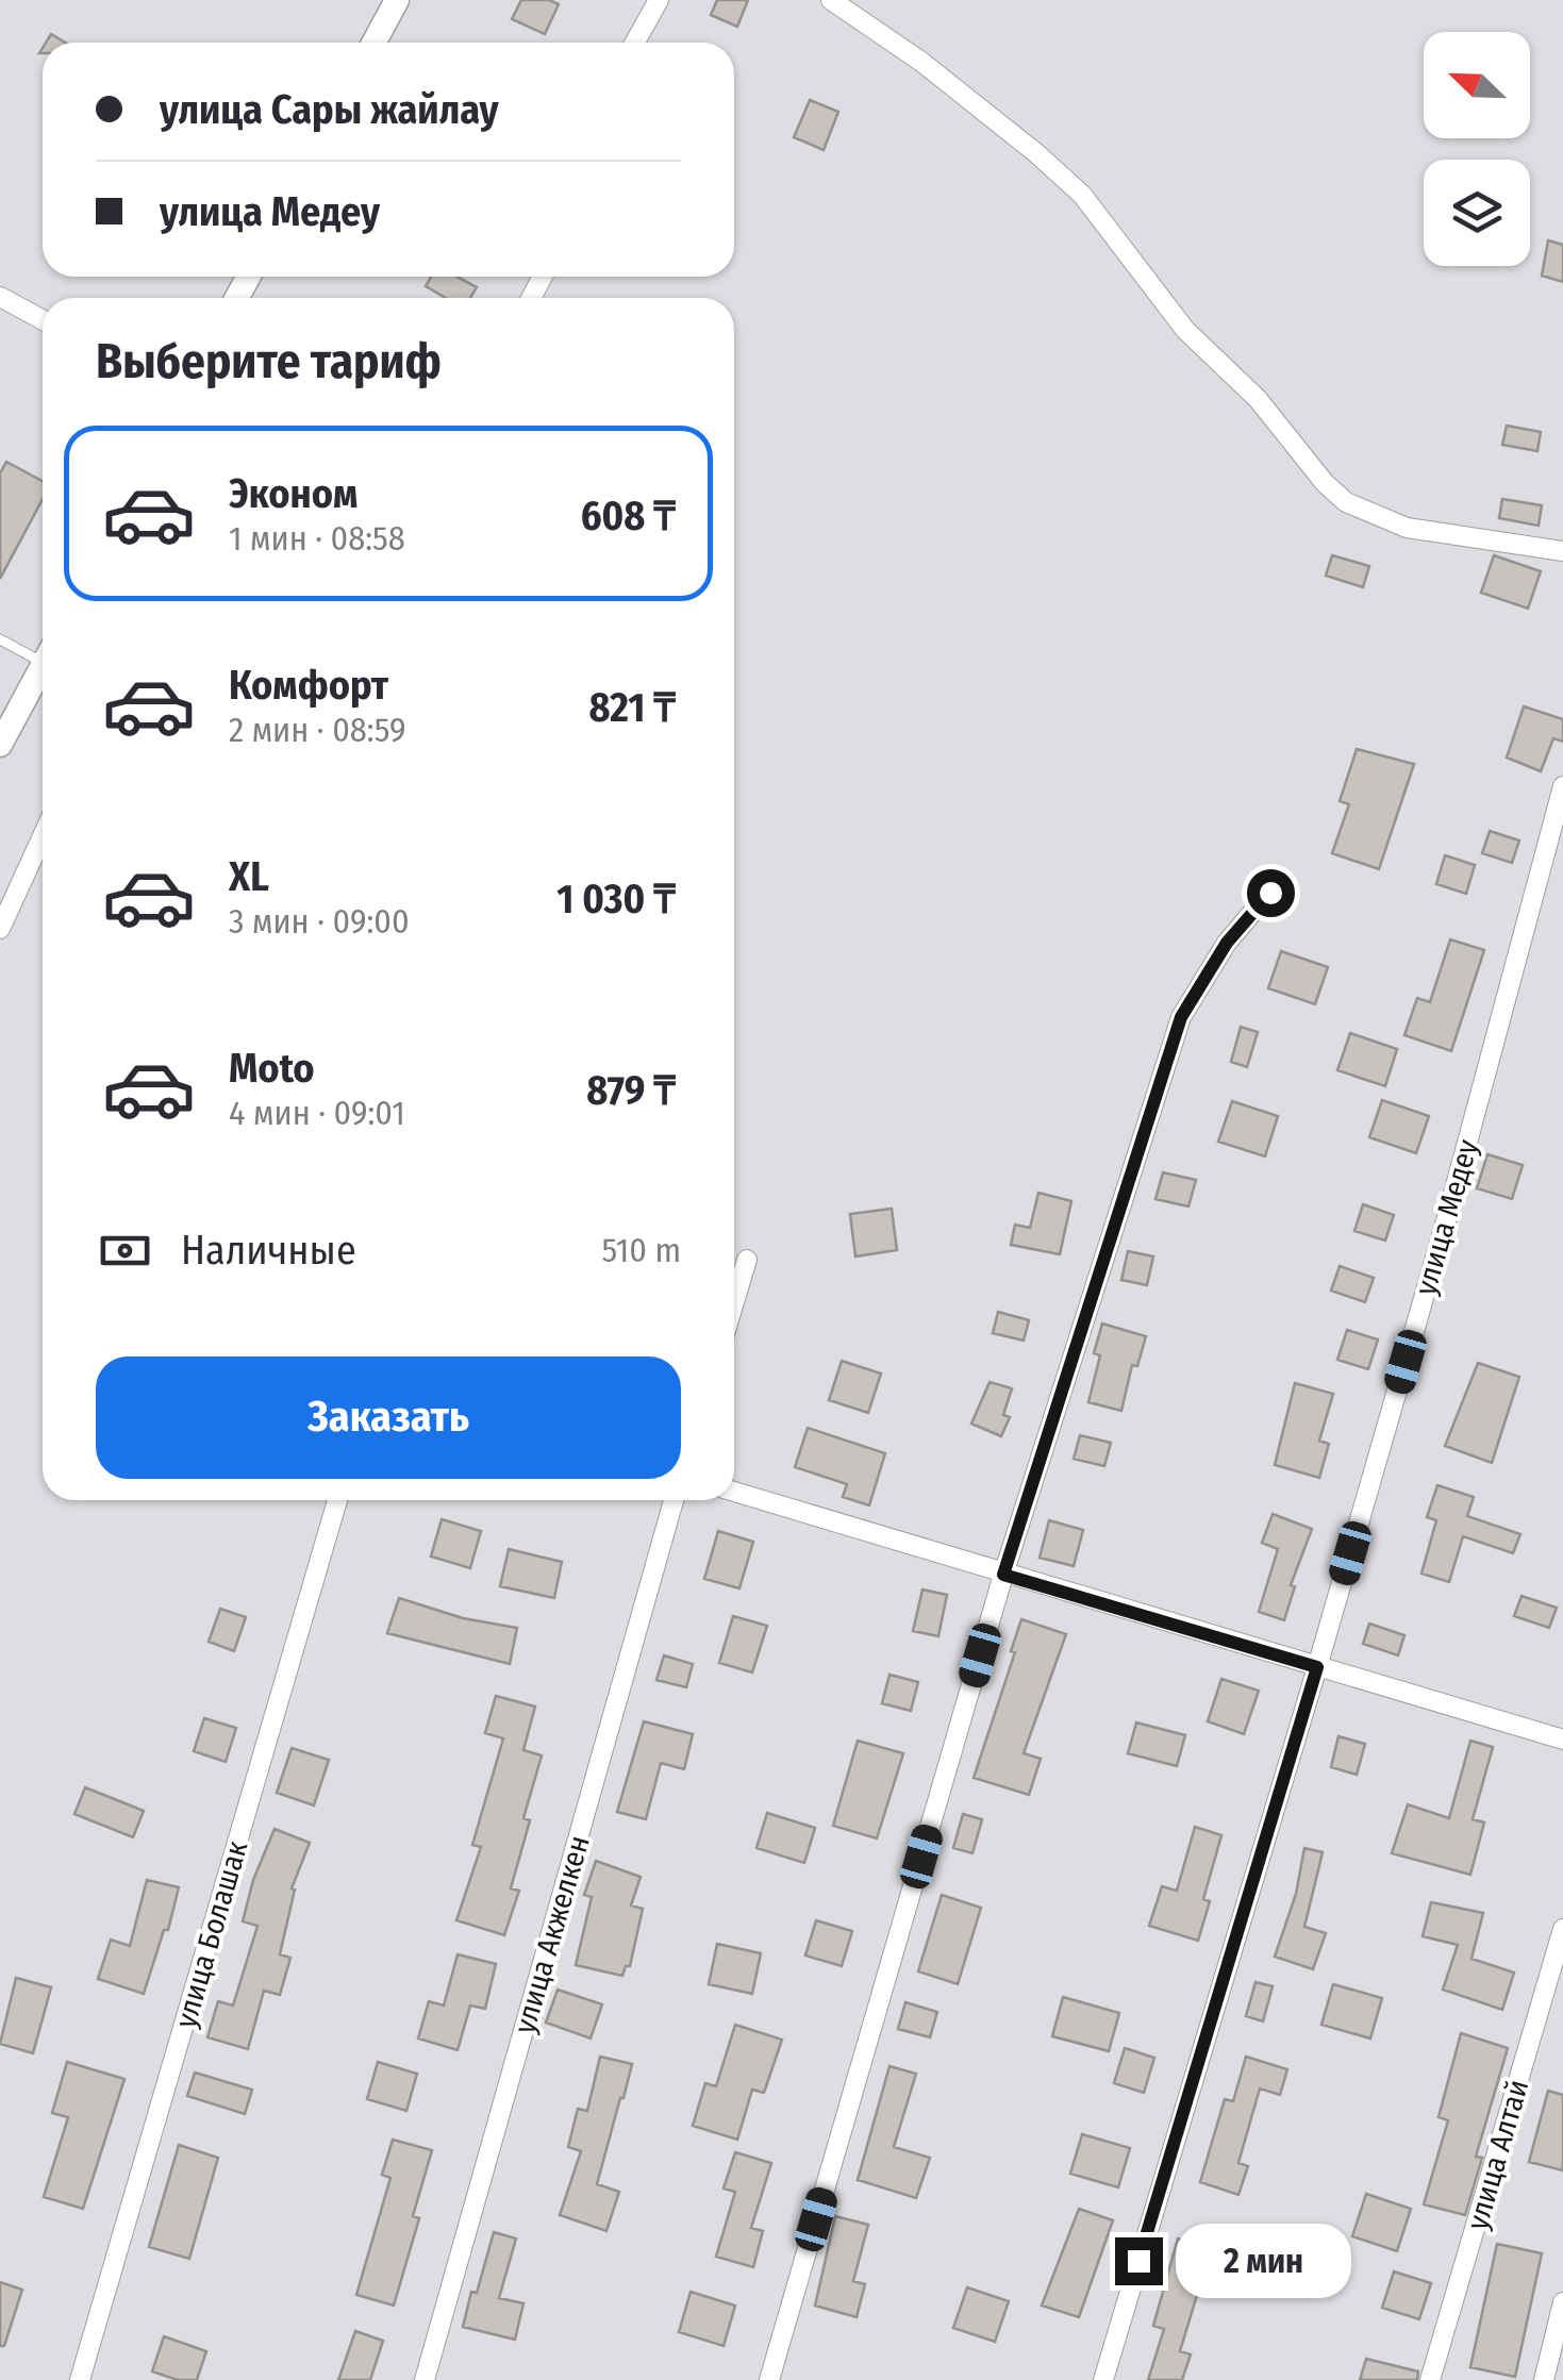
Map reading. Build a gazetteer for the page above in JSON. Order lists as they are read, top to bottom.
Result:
{
  "streets": {
    "street": [
      "улица Медеу",
      "улица Болашак",
      "улица Акжелкен",
      "улица Алтай"
    ]
  },
  "north": "top left",
  "page": {
    "banner": ["улица Сары жайлау", "улица Медеу"],
    "heading": "Выберите тариф",
    "list": [
      {
        "name": "Эконом",
        "note": "1 мин · 08:58",
        "value": "608 ₸"
      },
      {
        "name": "Комфорт",
        "note": "2 мин · 08:59",
        "value": "821 ₸"
      },
      {
        "name": "XL",
        "note": "3 мин · 09:00",
        "value": "1 030 ₸"
      },
      {
        "name": "Moto",
        "note": "4 мин · 09:01",
        "value": "879 ₸"
      }
    ],
    "pay": ["Наличные", "510 m"],
    "buttons": "Заказать",
    "bubble": "2 мин"
  }
}
